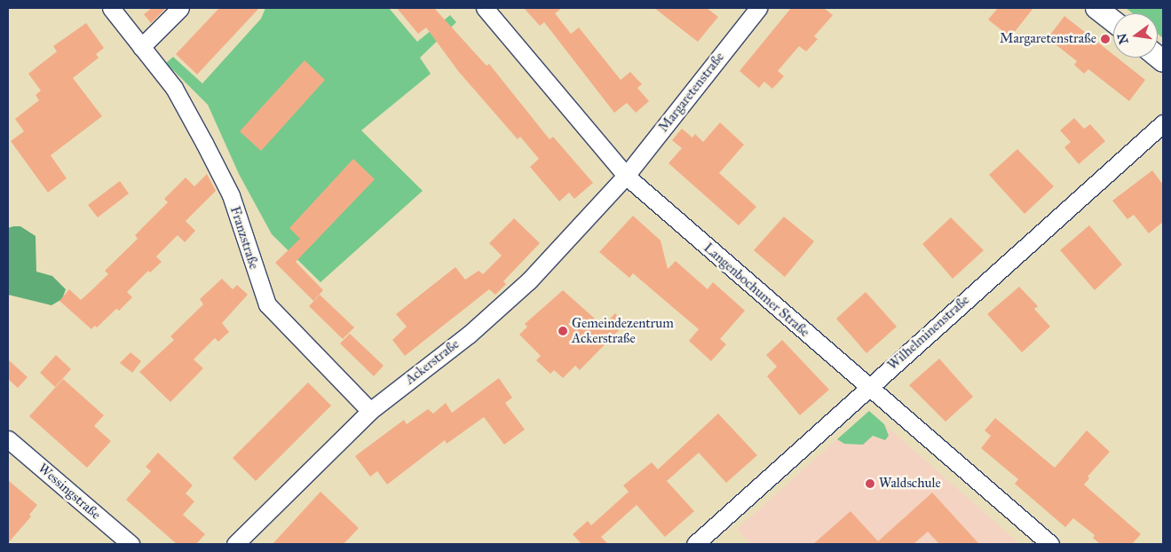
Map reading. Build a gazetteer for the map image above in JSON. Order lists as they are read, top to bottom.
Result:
{
  "streets": {
    "street": [
      "Margaretenstraße",
      "Franzstraße",
      "Langenbochumer Straße",
      "Wilhelminenstraße",
      "Ackerstraße",
      "Wessingstraße"
    ]
  },
  "crossings": [
    ["Margaretenstraße", "Langenbochumer Straße"],
    ["Margaretenstraße", "Ackerstraße"],
    ["Franzstraße", "Ackerstraße"],
    ["Langenbochumer Straße", "Wilhelminenstraße"],
    ["Langenbochumer Straße", "Ackerstraße"]
  ],
  "places": ["Margaretenstraße", "Gemeindezentrum Ackerstraße", "Waldschule"],
  "north": "left"
}
